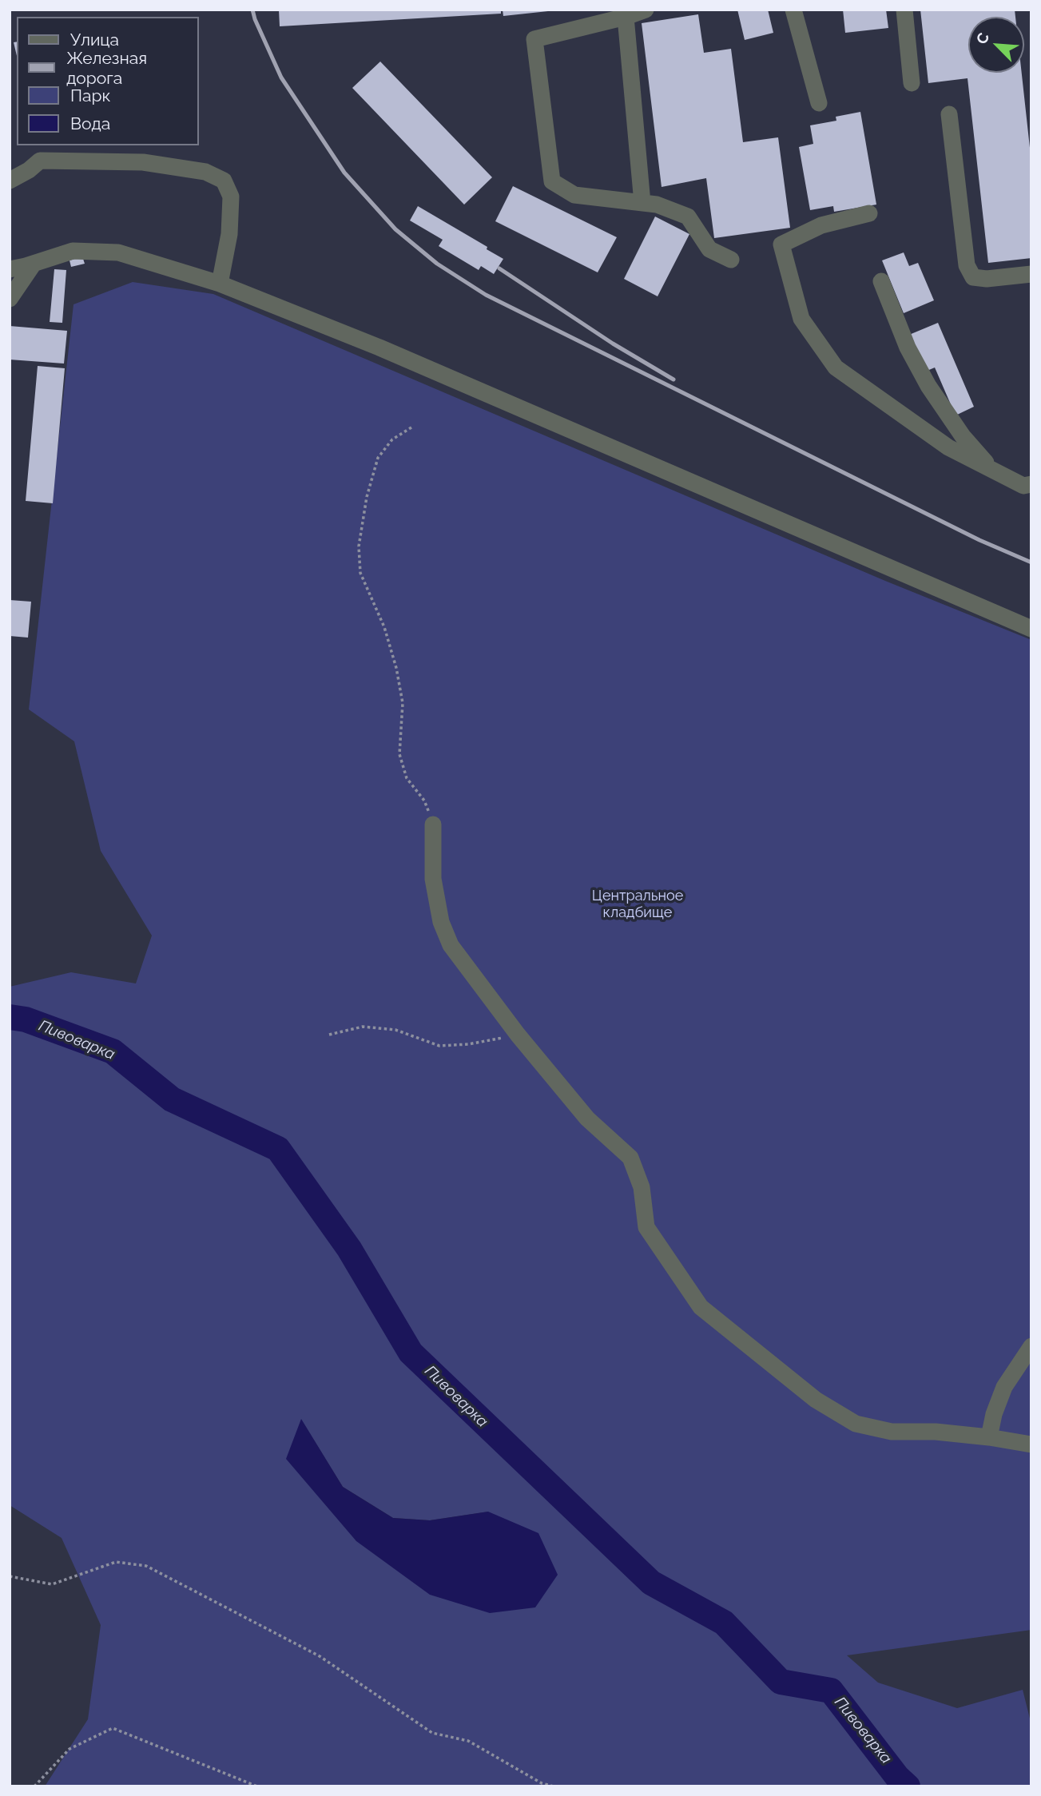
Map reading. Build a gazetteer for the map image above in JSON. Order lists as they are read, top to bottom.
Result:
{
  "water": ["Пивоварка"],
  "parks": ["Центральное кладбище"],
  "legend": [
    "Улица",
    "Железная дорога",
    "Парк",
    "Вода"
  ],
  "north": "top left"
}
